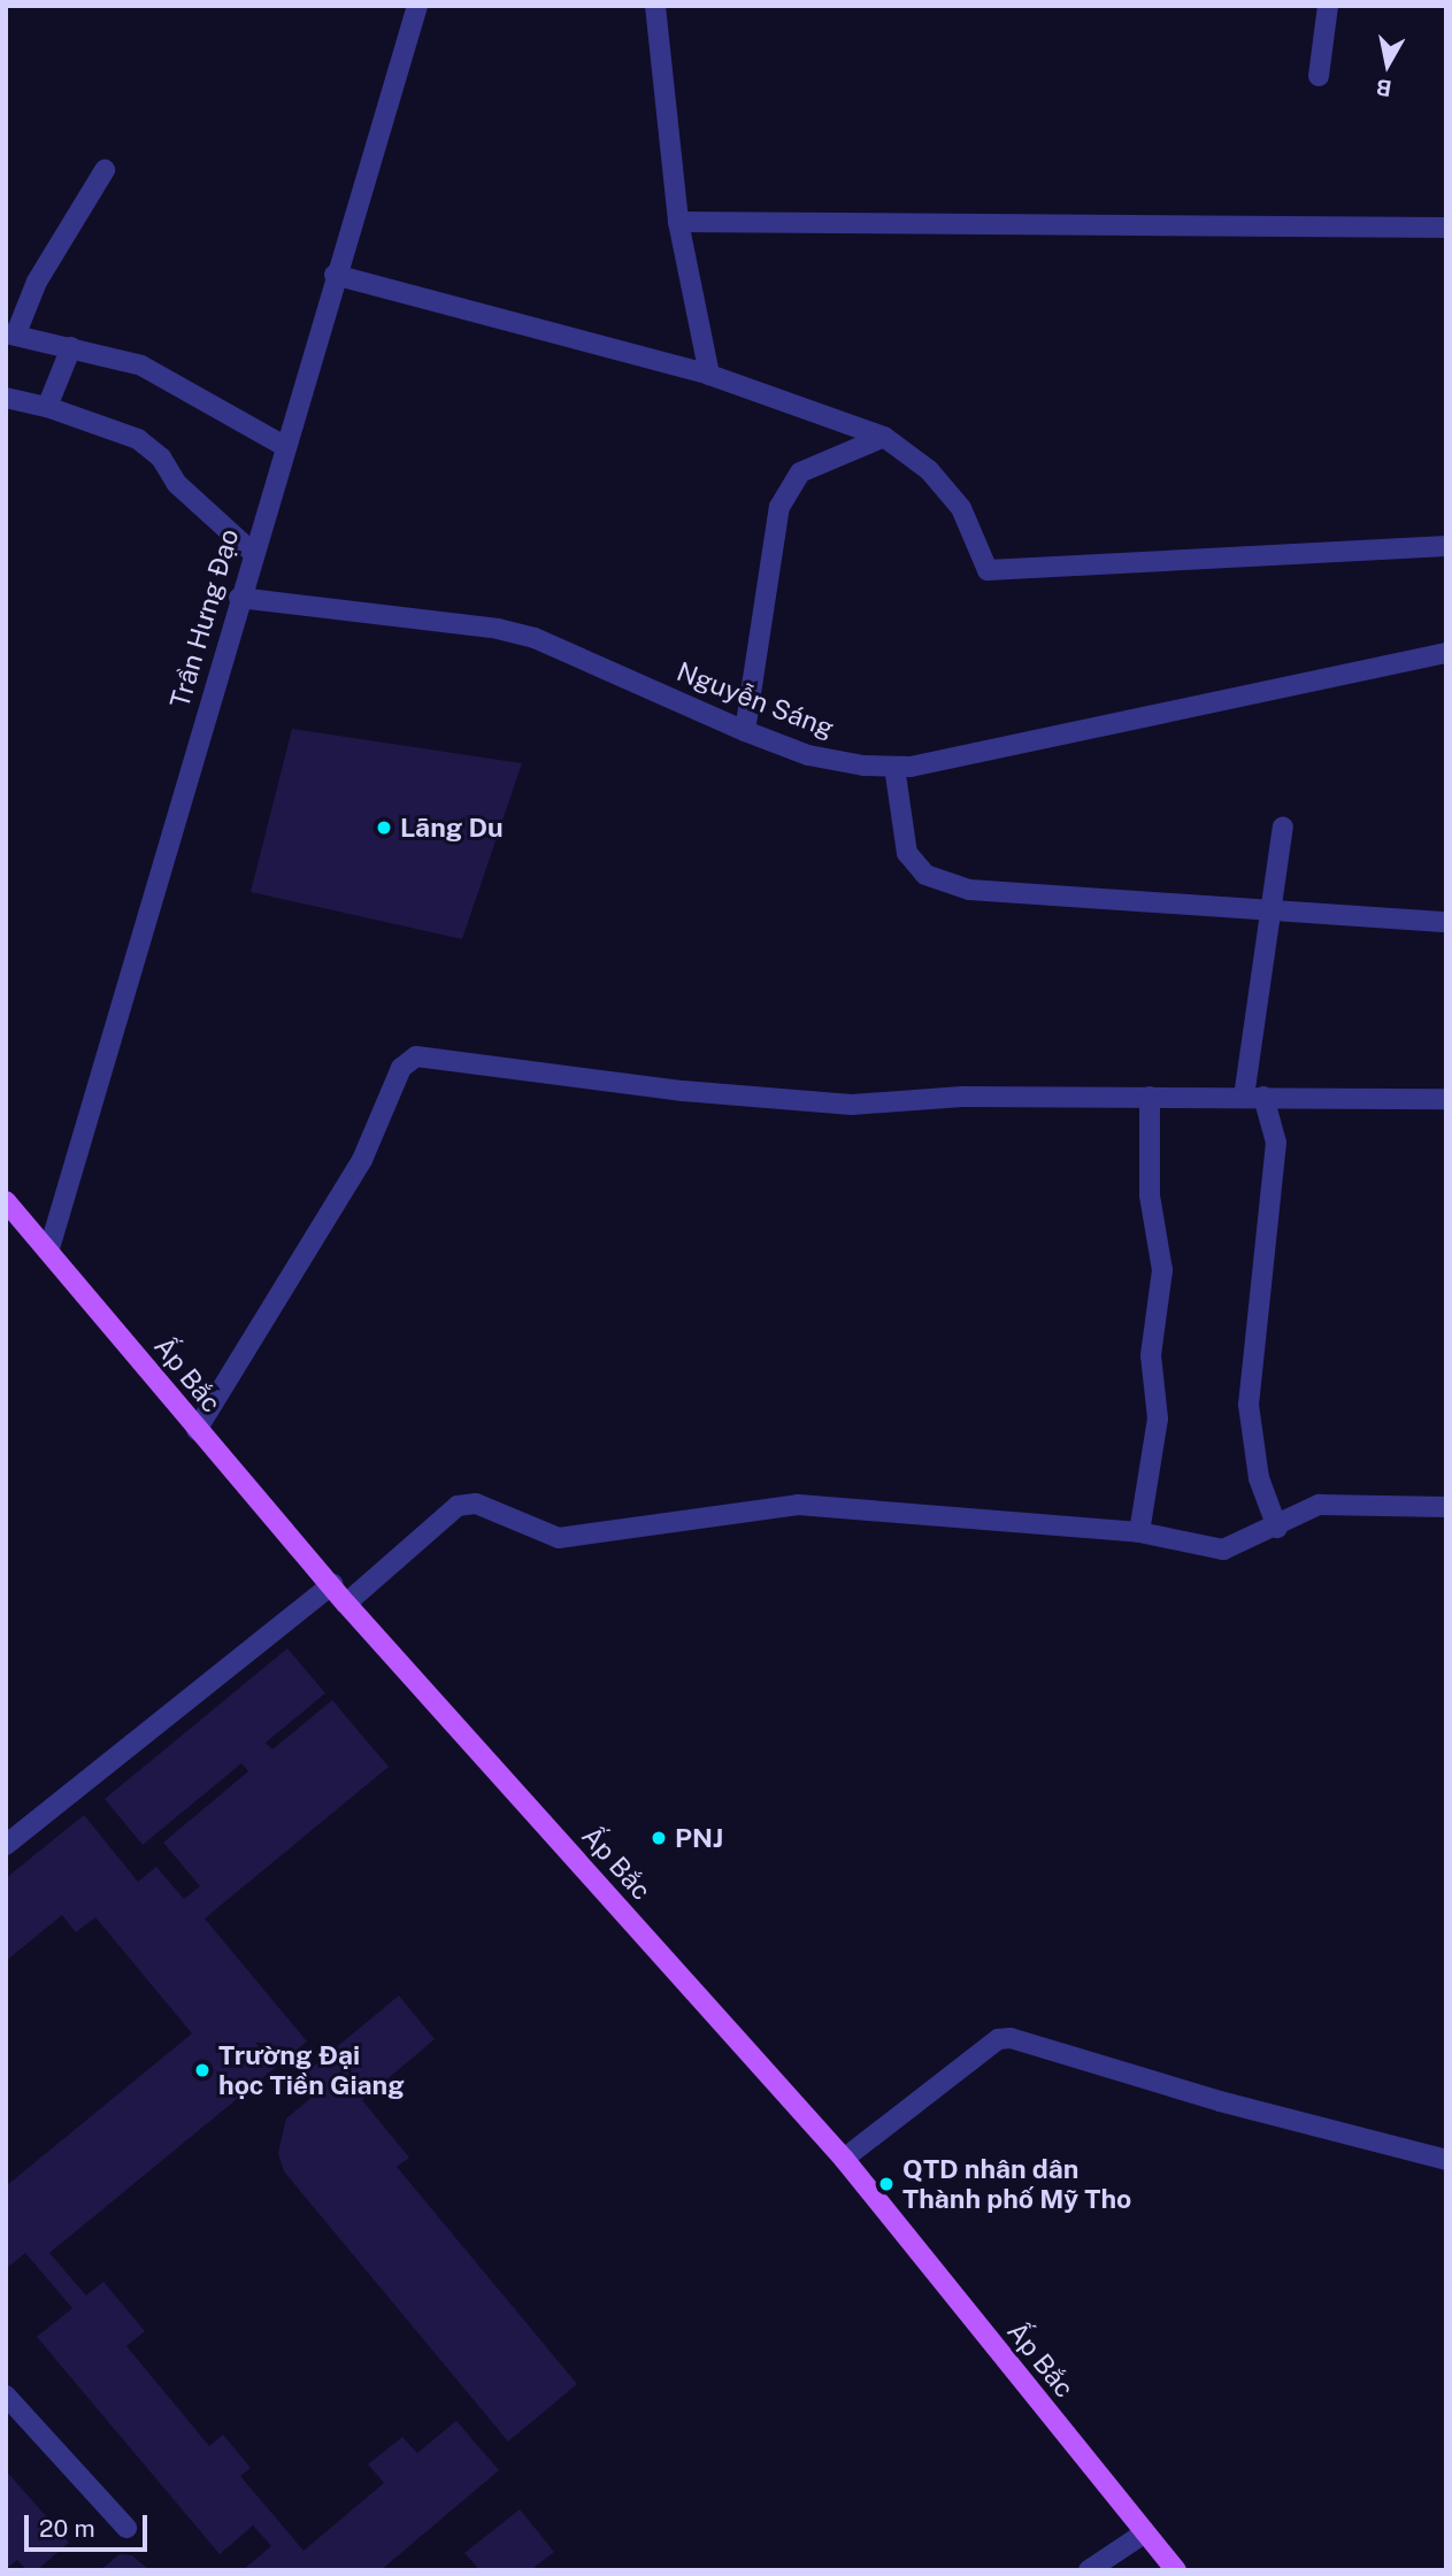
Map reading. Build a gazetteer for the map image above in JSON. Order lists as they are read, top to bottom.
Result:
{
  "streets": {
    "main road": ["Ấp Bắc"],
    "street": ["Trần Hưng Đạo", "Nguyễn Sáng"]
  },
  "crossings": [
    ["Trần Hưng Đạo", "Nguyễn Sáng"],
    ["Trần Hưng Đạo", "Ấp Bắc"]
  ],
  "places": [
    "Lãng Du",
    "PNJ",
    "Trường Đại học Tiền Giang",
    "QTD nhân dân Thành phố Mỹ Tho"
  ],
  "scale_bar": "20 m",
  "north": "bottom"
}
